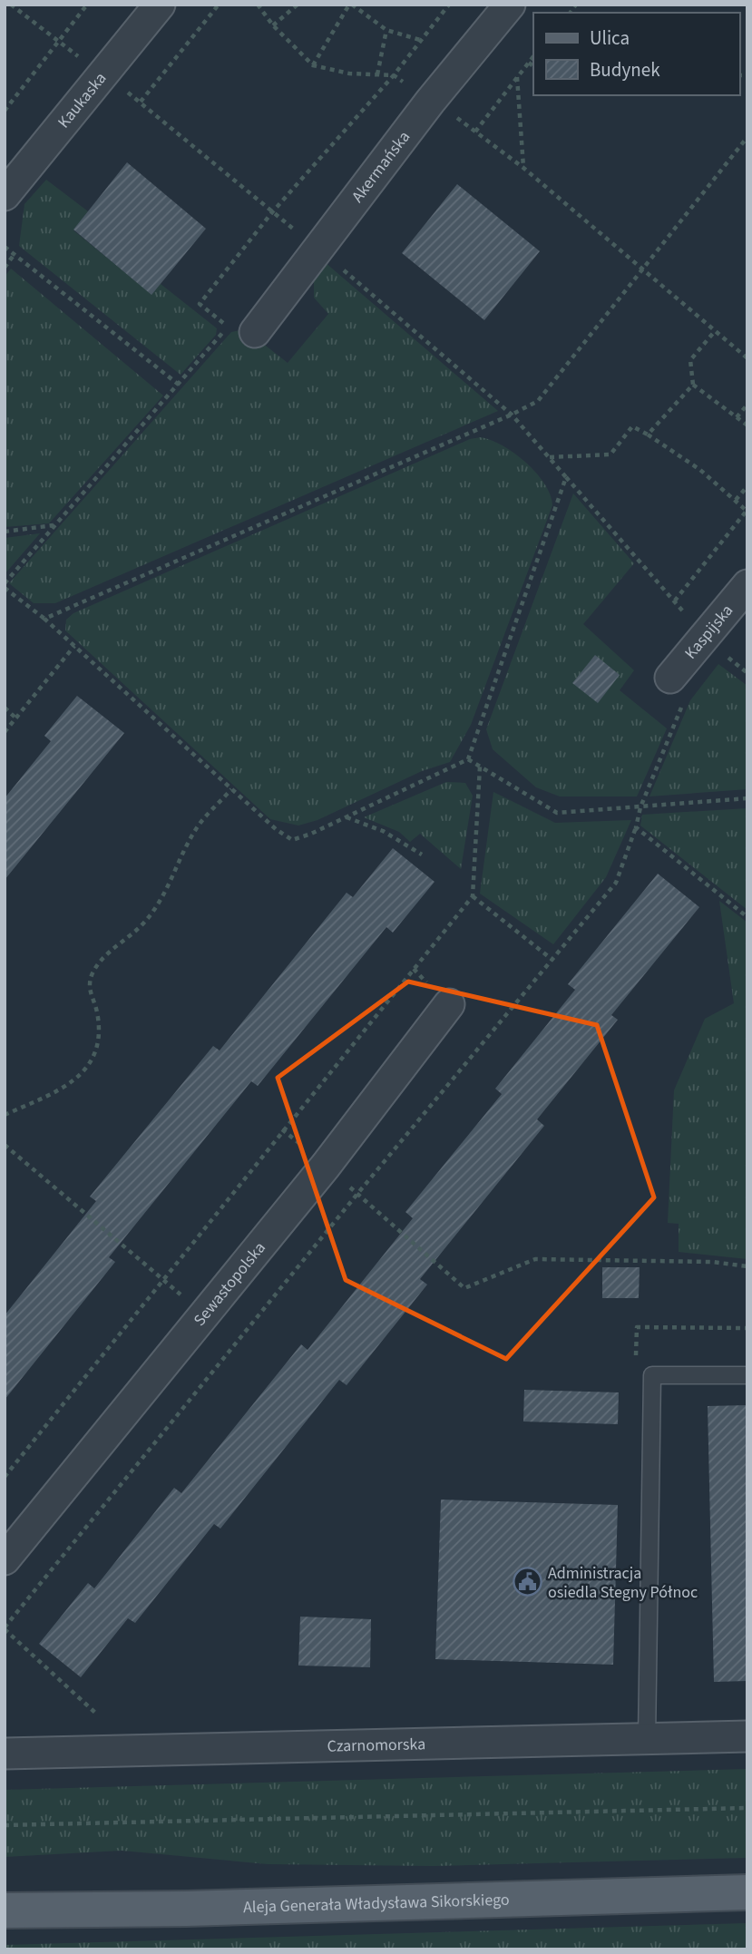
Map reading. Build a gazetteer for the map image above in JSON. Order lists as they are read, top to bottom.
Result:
{
  "streets": {
    "main road": ["Aleja Generała Władysława Sikorskiego"],
    "street": [
      "Kaukaska",
      "Akermańska",
      "Kaspijska",
      "Sewastopolska",
      "Czarnomorska"
    ]
  },
  "places": {
    "public building": ["Administracja osiedla Stegny Północ"]
  },
  "legend": ["Ulica", "Budynek"]
}
